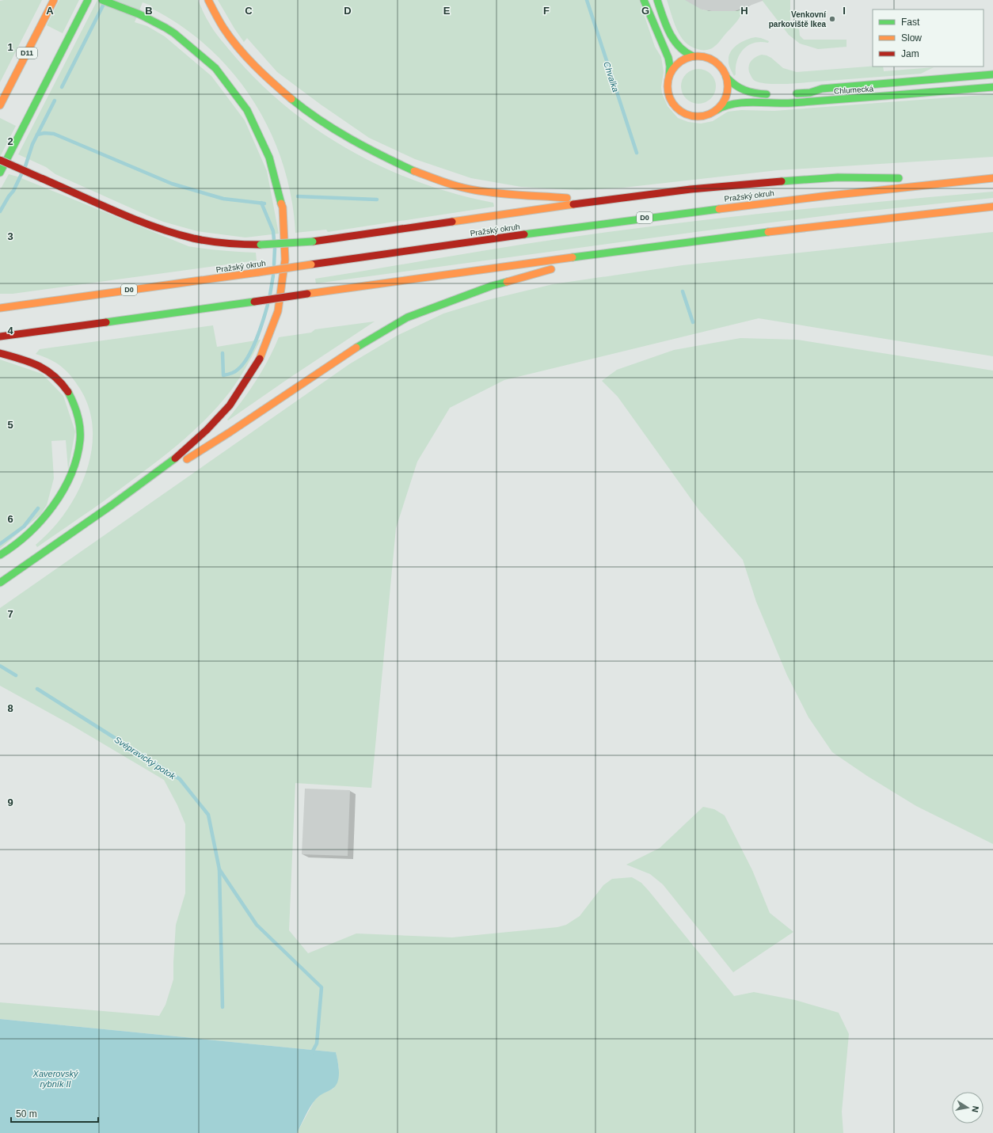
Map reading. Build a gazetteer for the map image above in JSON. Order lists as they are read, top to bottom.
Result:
{
  "streets": {
    "main road": [
      "D11",
      "Chlumecká",
      "Pražský okruh",
      "D0"
    ]
  },
  "water": ["Chvalka", "Svépravický potok", "Xaverovský rybník II"],
  "places": ["Venkovní parkoviště Ikea"],
  "legend": ["Fast", "Slow", "Jam"],
  "scale_bar": "50 m",
  "north": "right",
  "grid": {
    "columns": [
      "A",
      "B",
      "C",
      "D",
      "E",
      "F",
      "G",
      "H",
      "I"
    ],
    "rows": [
      "1",
      "2",
      "3",
      "4",
      "5",
      "6",
      "7",
      "8",
      "9"
    ]
  }
}
